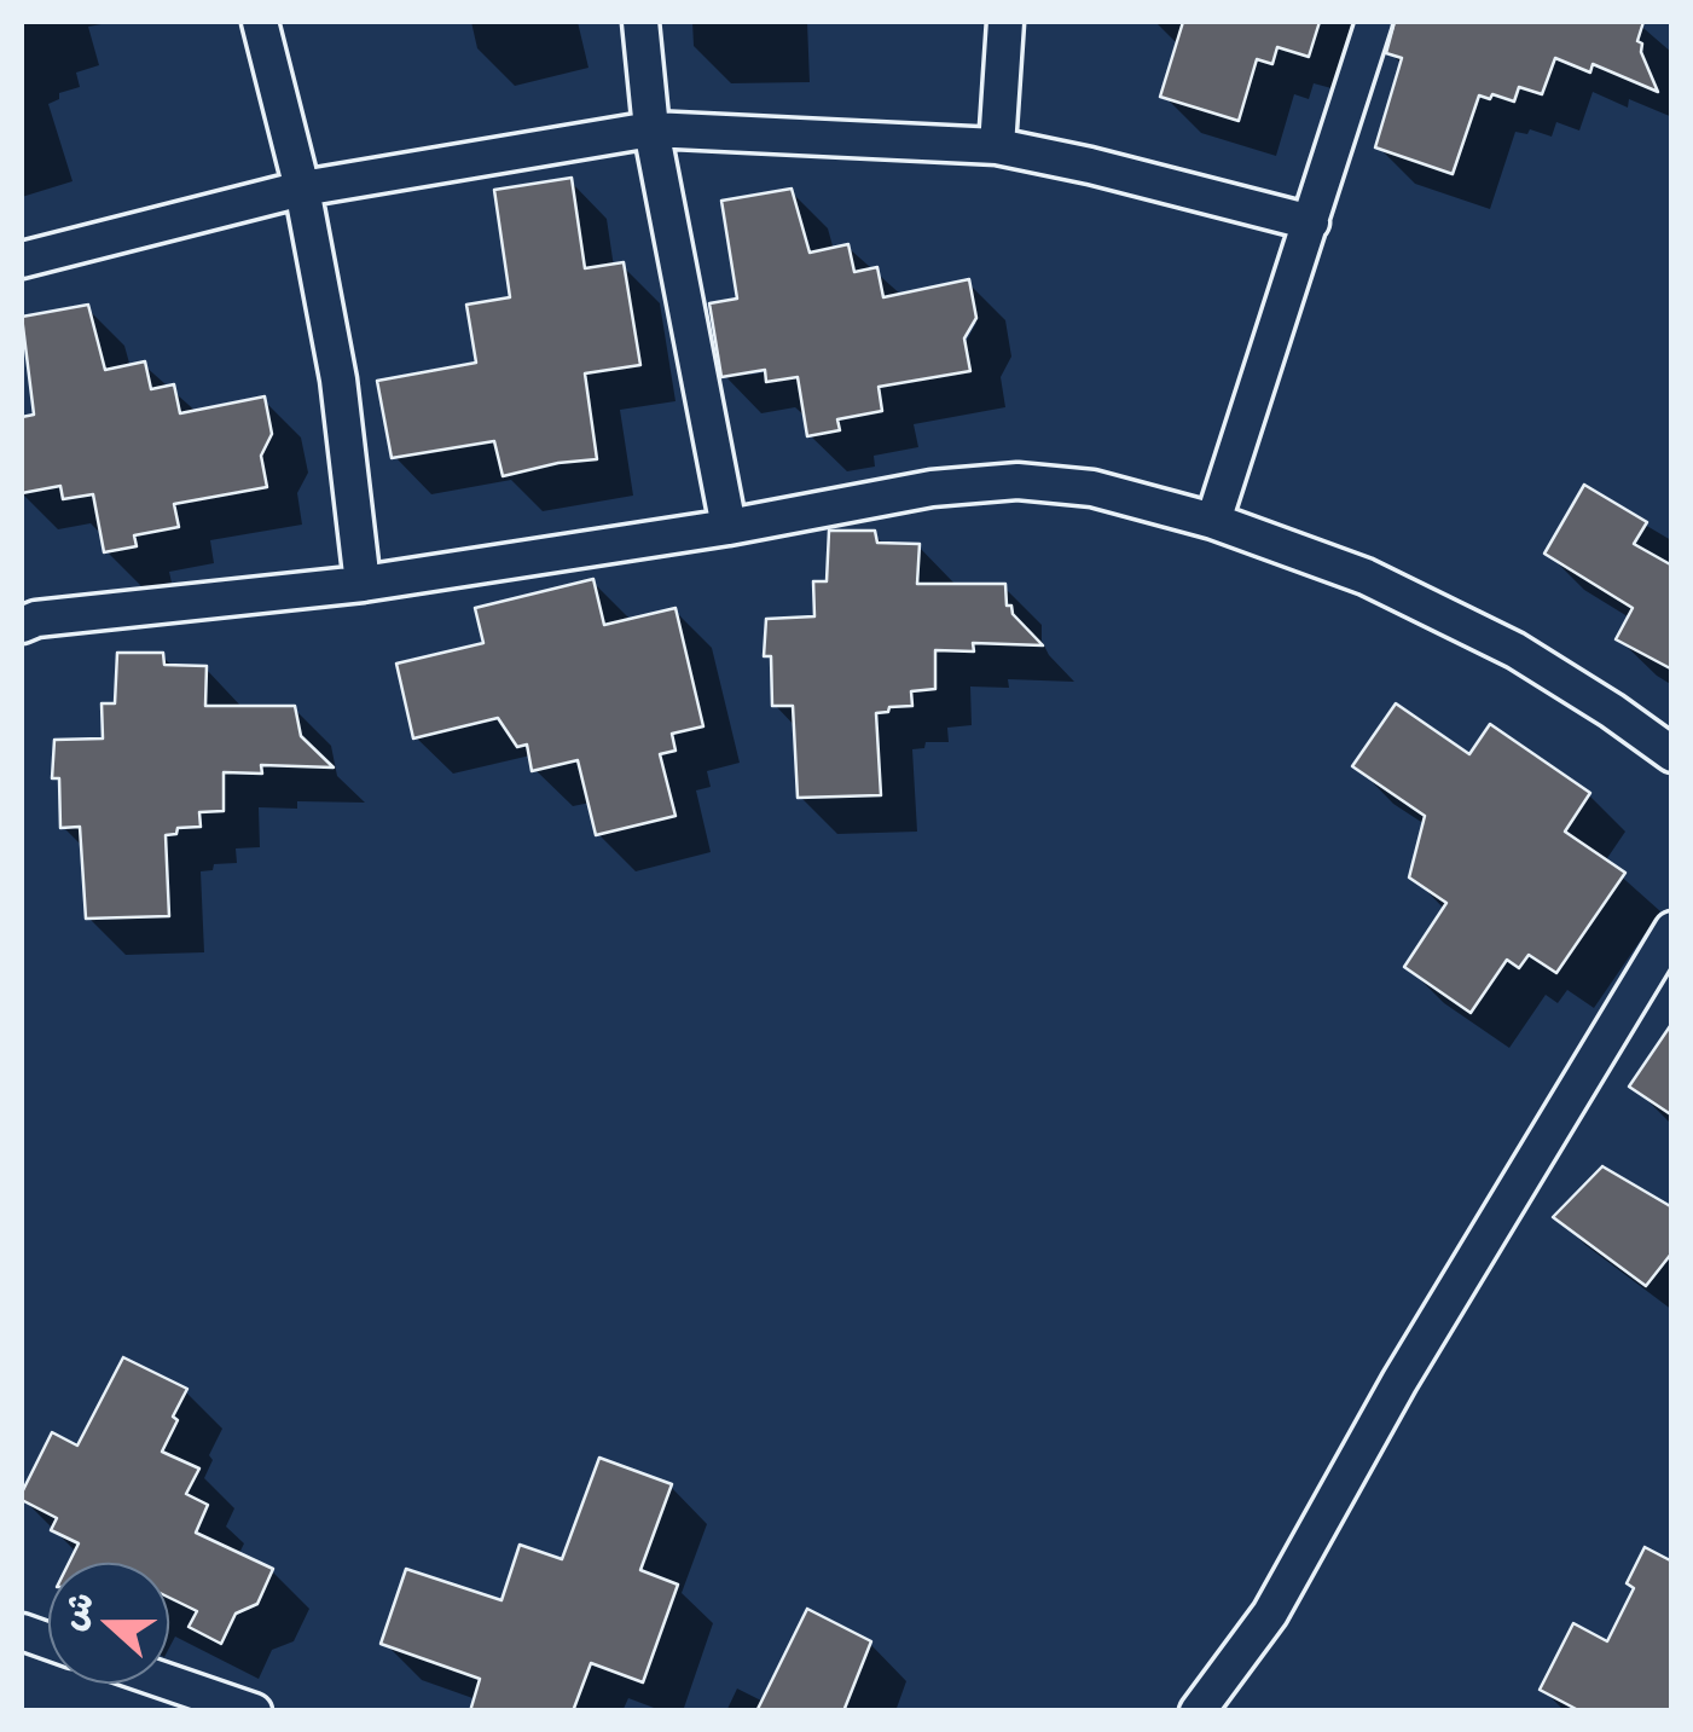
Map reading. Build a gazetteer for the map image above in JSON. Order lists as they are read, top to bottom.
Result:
{
  "north": "left"
}
